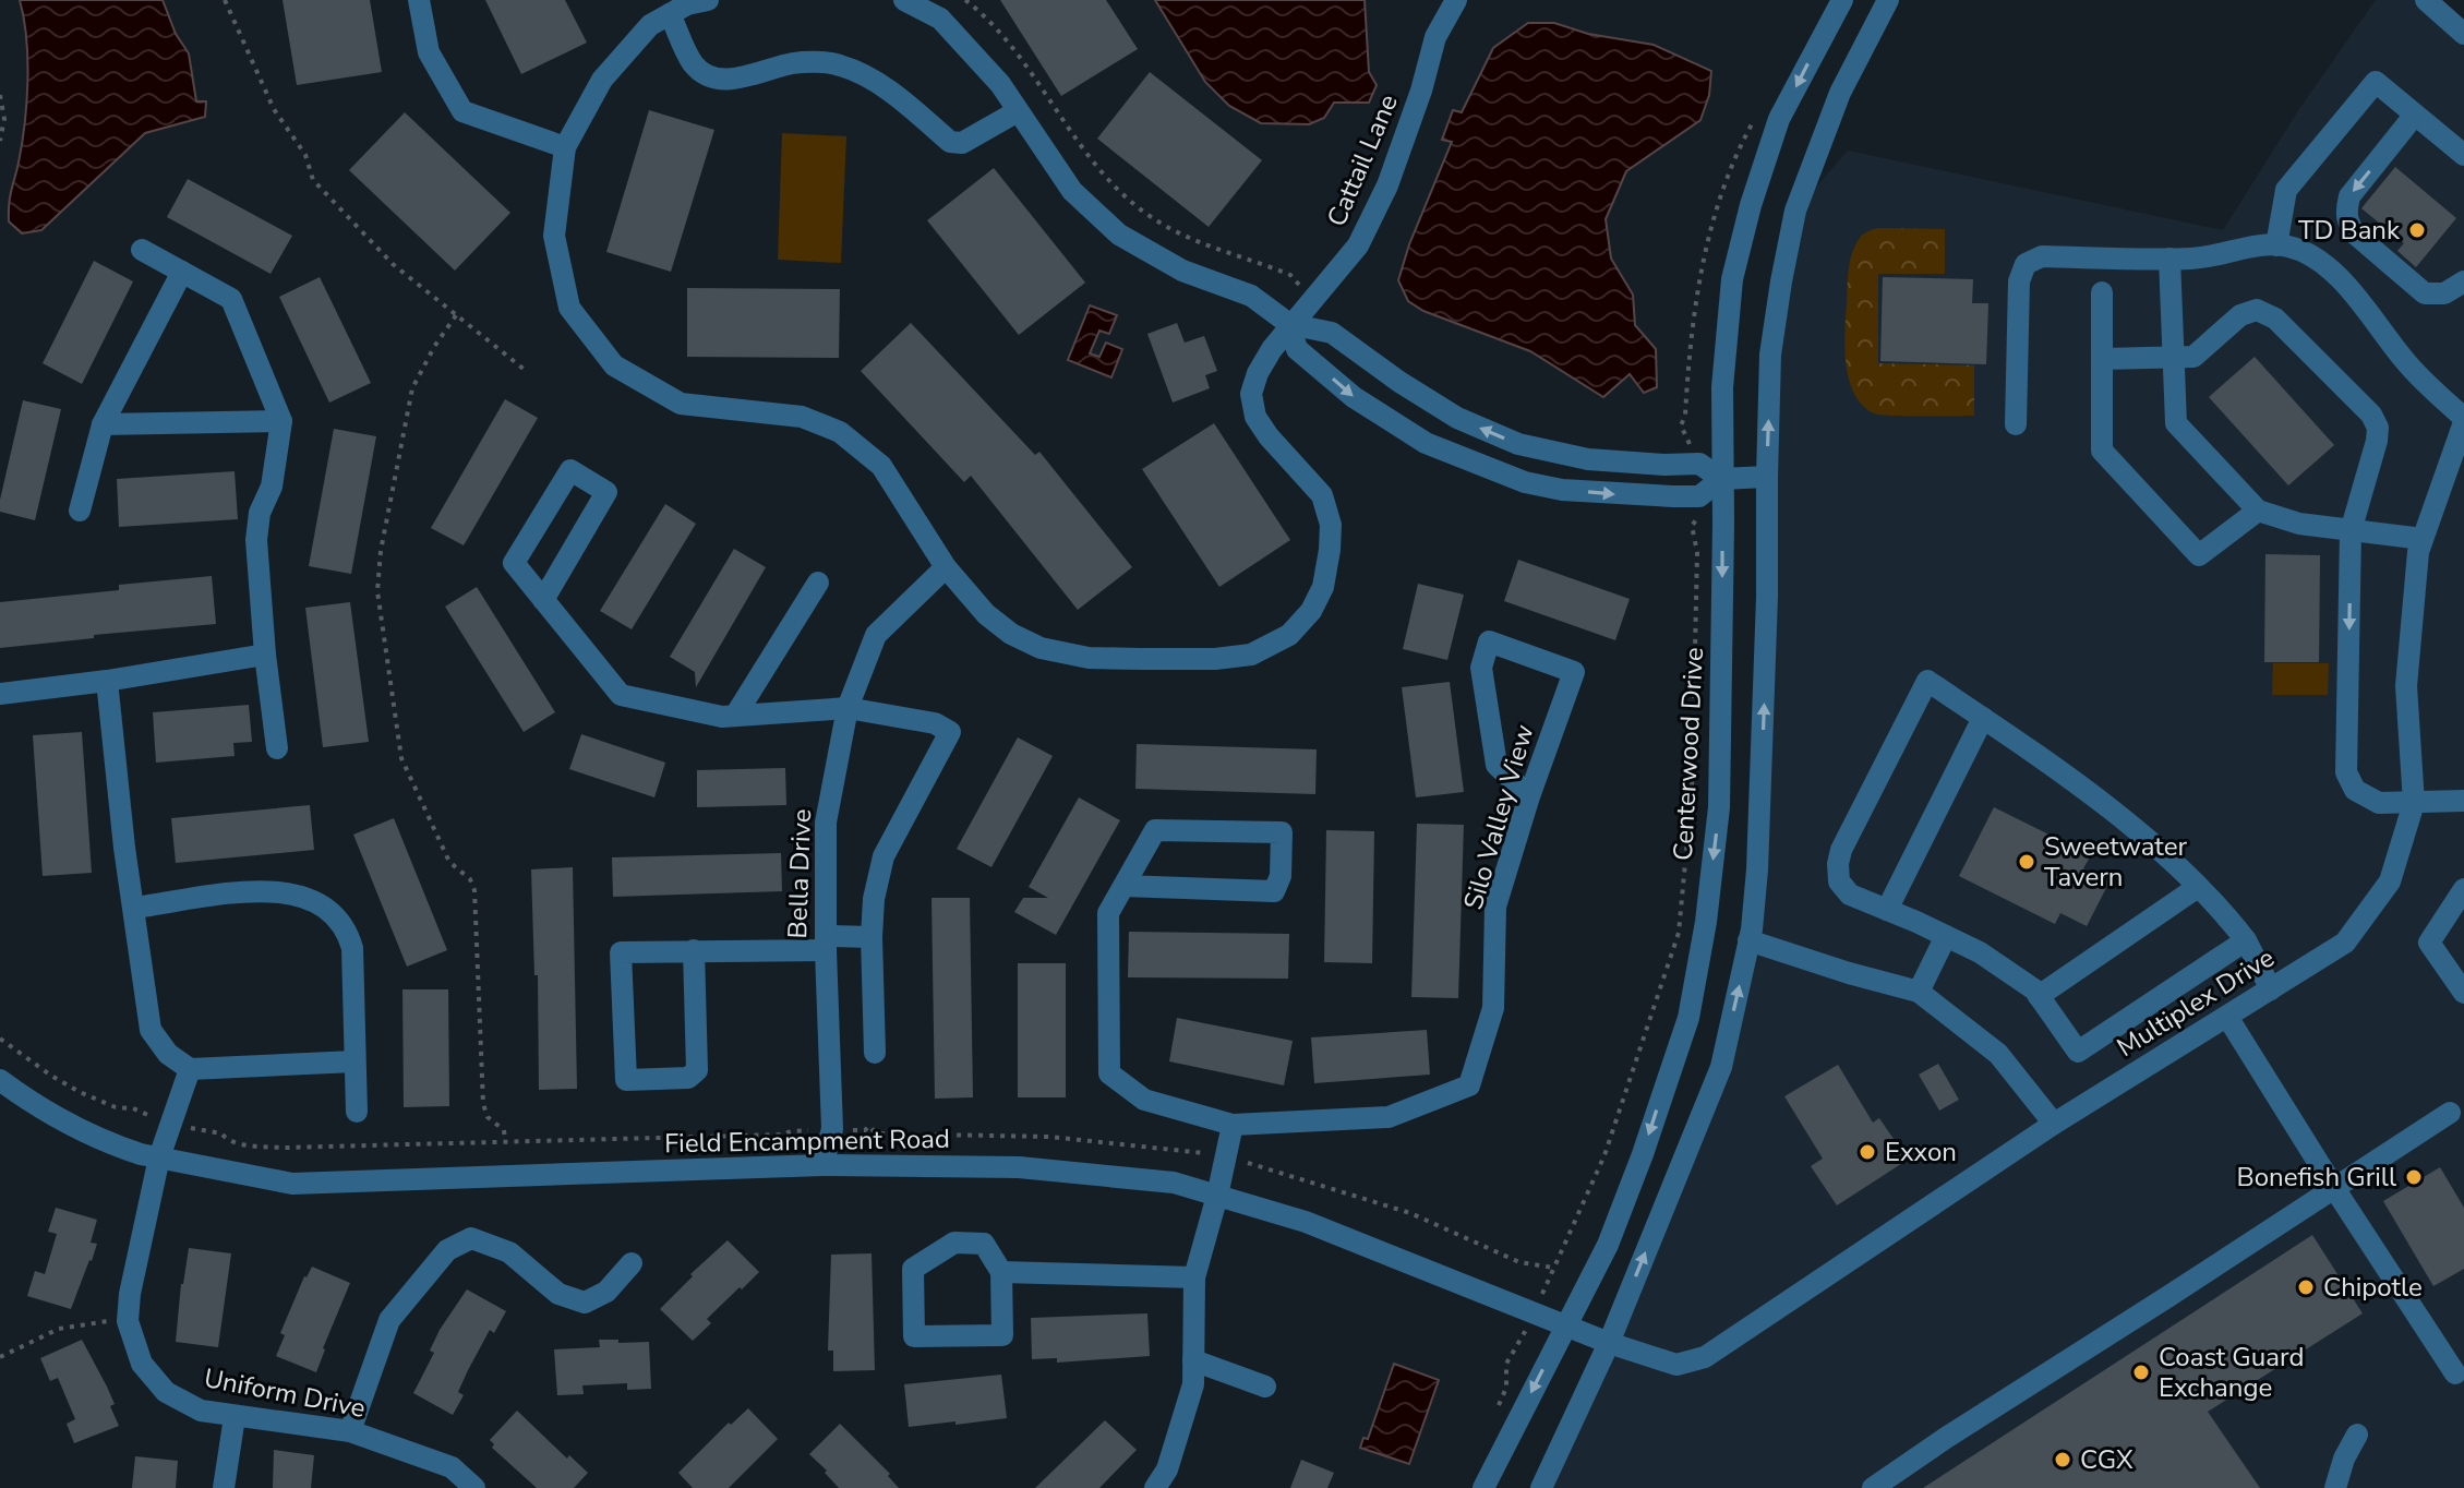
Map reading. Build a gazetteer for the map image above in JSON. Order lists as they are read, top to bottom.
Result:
{
  "streets": {
    "street": [
      "Cattail Lane",
      "Centerwood Drive",
      "Silo Valley View",
      "Bella Drive",
      "Multiplex Drive",
      "Field Encampment Road",
      "Uniform Drive"
    ]
  },
  "crossings": [
    ["Cattail Lane", "Bella Drive"],
    ["Centerwood Drive", "Field Encampment Road"],
    ["Bella Drive", "Field Encampment Road"],
    ["Multiplex Drive", "Field Encampment Road"],
    ["Field Encampment Road", "Uniform Drive"]
  ],
  "places": [
    "TD Bank",
    "Sweetwater Tavern",
    "Exxon",
    "Bonefish Grill",
    "Chipotle",
    "Coast Guard Exchange",
    "CGX"
  ]
}
